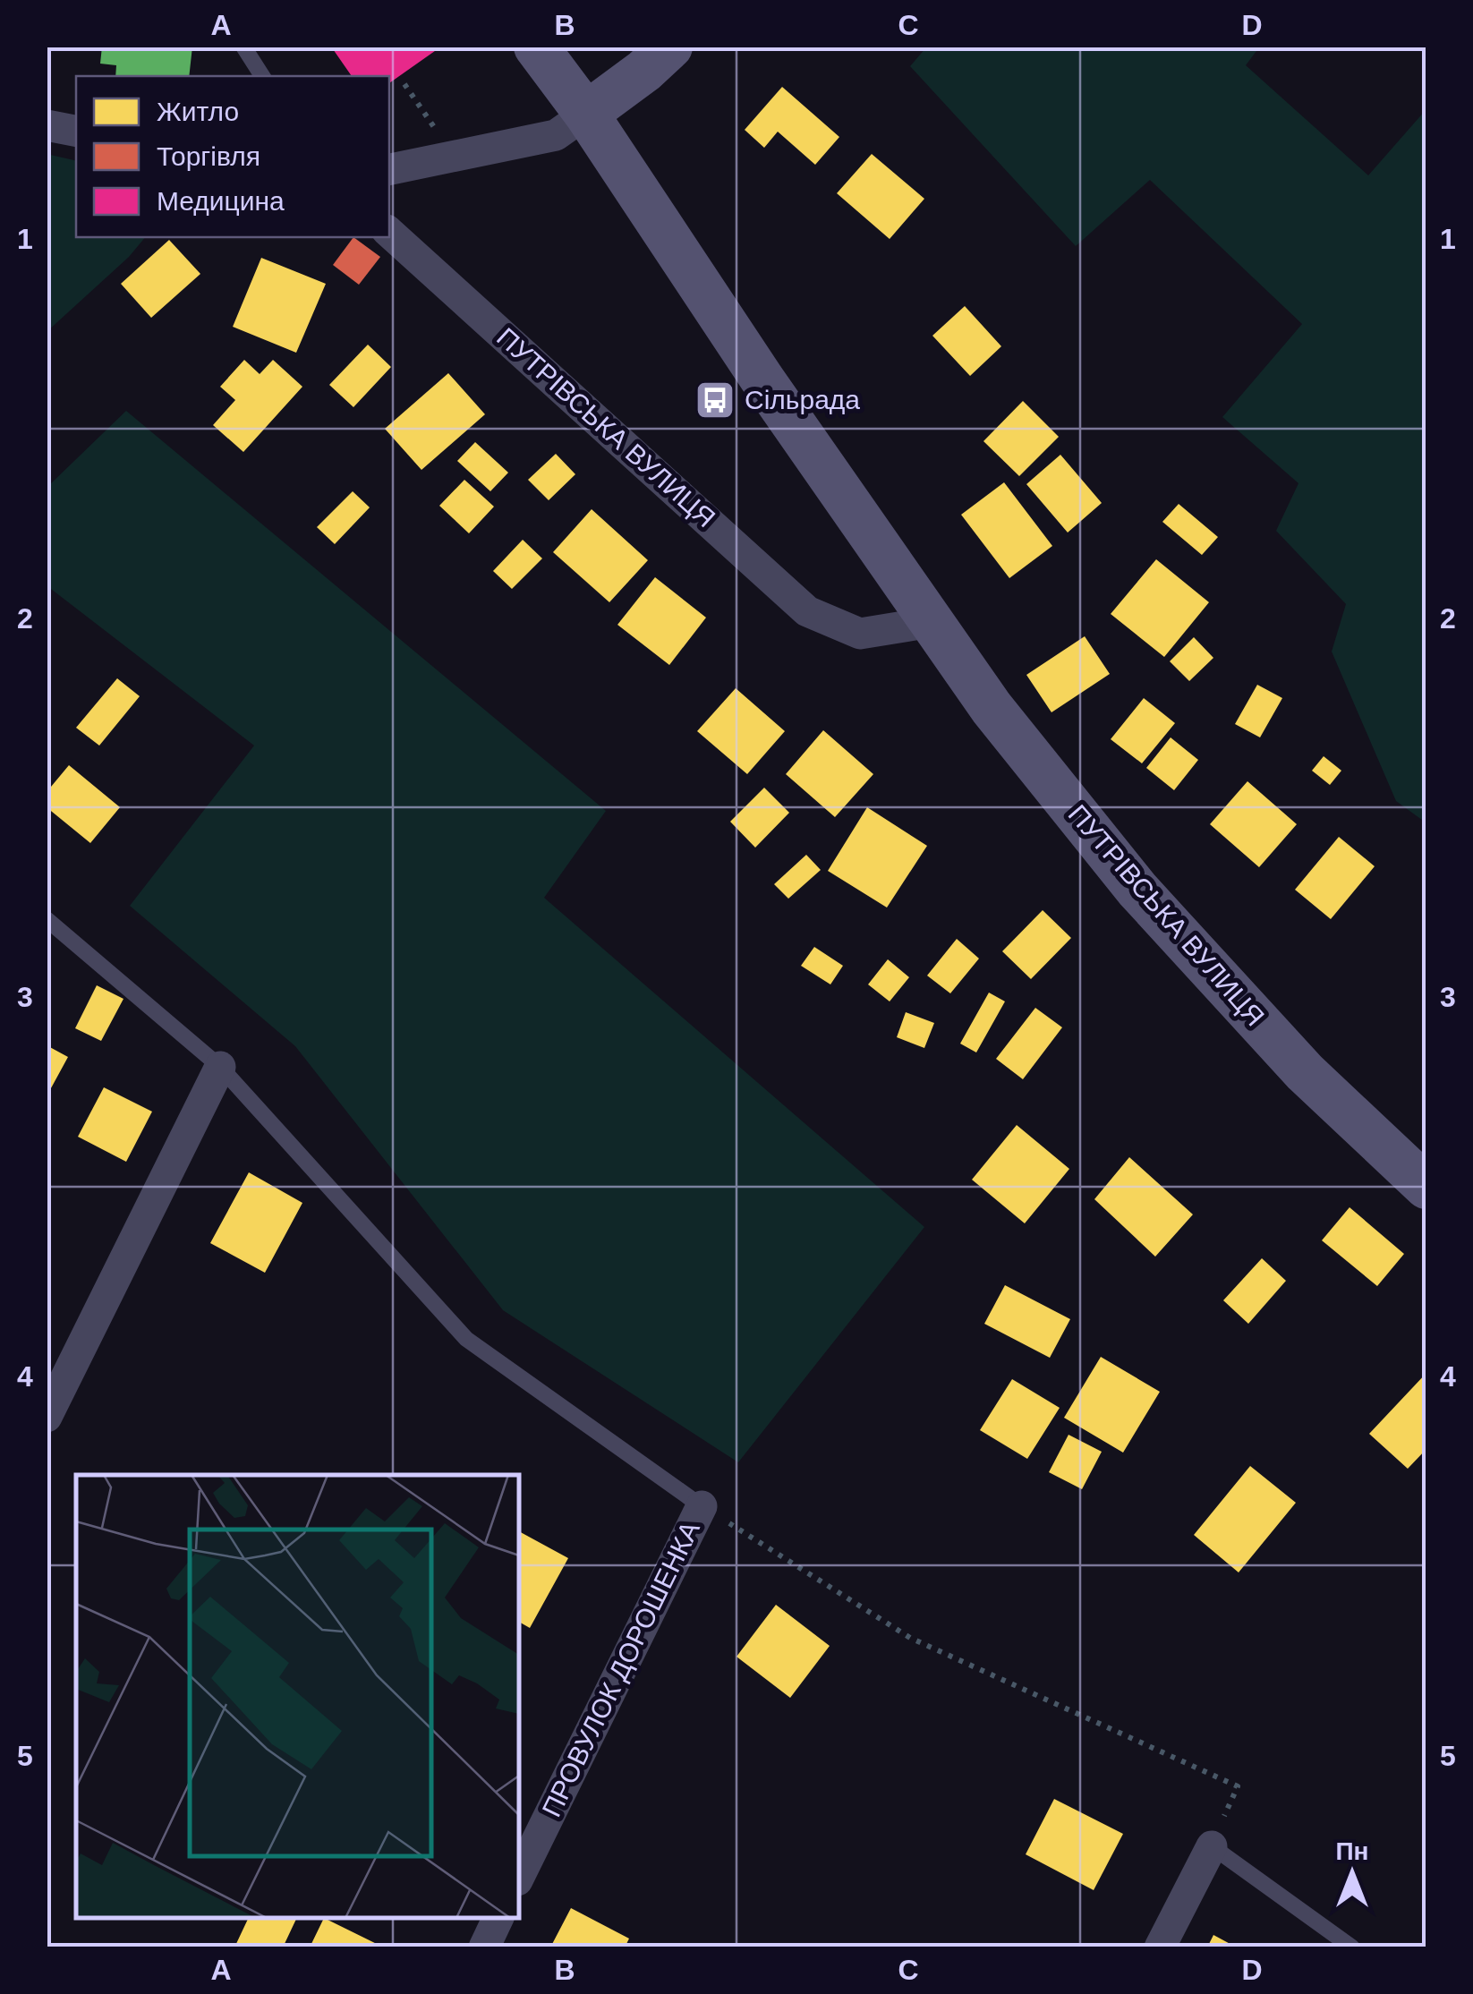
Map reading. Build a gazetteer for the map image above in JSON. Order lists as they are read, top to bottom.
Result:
{
  "streets": {
    "main road": ["ПУТРІВСЬКА ВУЛИЦЯ"],
    "street": ["ПРОВУЛОК ДОРОШЕНКА"]
  },
  "places": {
    "bus stop": ["Сільрада"]
  },
  "legend": ["Житло", "Торгівля", "Медицина"],
  "north": "top",
  "grid": {
    "columns": [
      "A",
      "B",
      "C",
      "D"
    ],
    "rows": [
      "1",
      "2",
      "3",
      "4",
      "5"
    ]
  }
}
